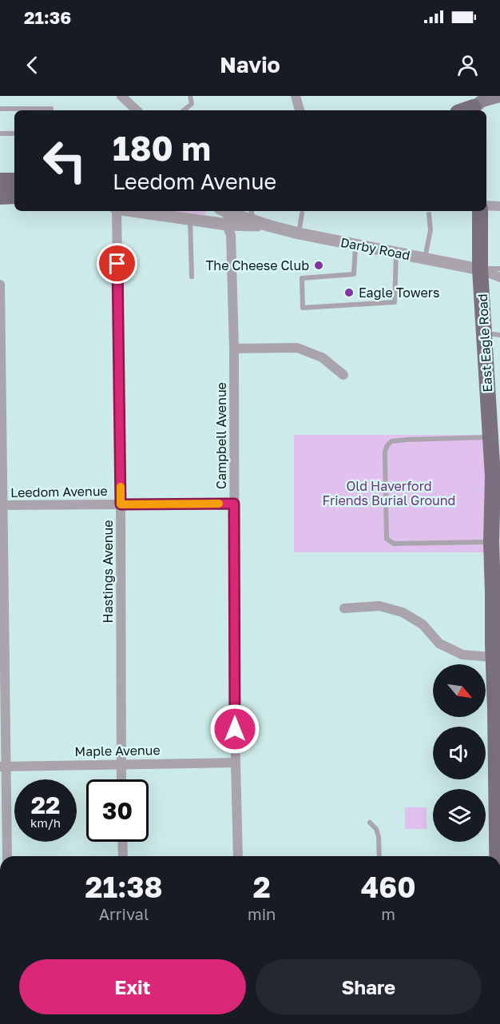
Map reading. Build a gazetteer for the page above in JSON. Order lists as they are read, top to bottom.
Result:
{
  "streets": {
    "main road": ["East Eagle Road"],
    "street": [
      "Darby Road",
      "Campbell Avenue",
      "Leedom Avenue",
      "Hastings Avenue",
      "Maple Avenue"
    ]
  },
  "crossings": [
    ["Darby Road", "East Eagle Road"],
    ["Darby Road", "Campbell Avenue"],
    ["Campbell Avenue", "Leedom Avenue"],
    ["Campbell Avenue", "Maple Avenue"],
    ["Leedom Avenue", "Hastings Avenue"],
    ["Hastings Avenue", "Maple Avenue"]
  ],
  "parks": ["Old Haverford Friends Burial Ground"],
  "places": ["The Cheese Club", "Eagle Towers"],
  "north": "bottom right",
  "page": {
    "status": "21:36",
    "header": "Navio",
    "turn": ["180 m", "Leedom Avenue"],
    "speed": "22 km/h",
    "limit": "30",
    "eta": [
      "21:38",
      "Arrival",
      "2",
      "min",
      "460",
      "m"
    ],
    "buttons": ["Exit", "Share"]
  }
}
